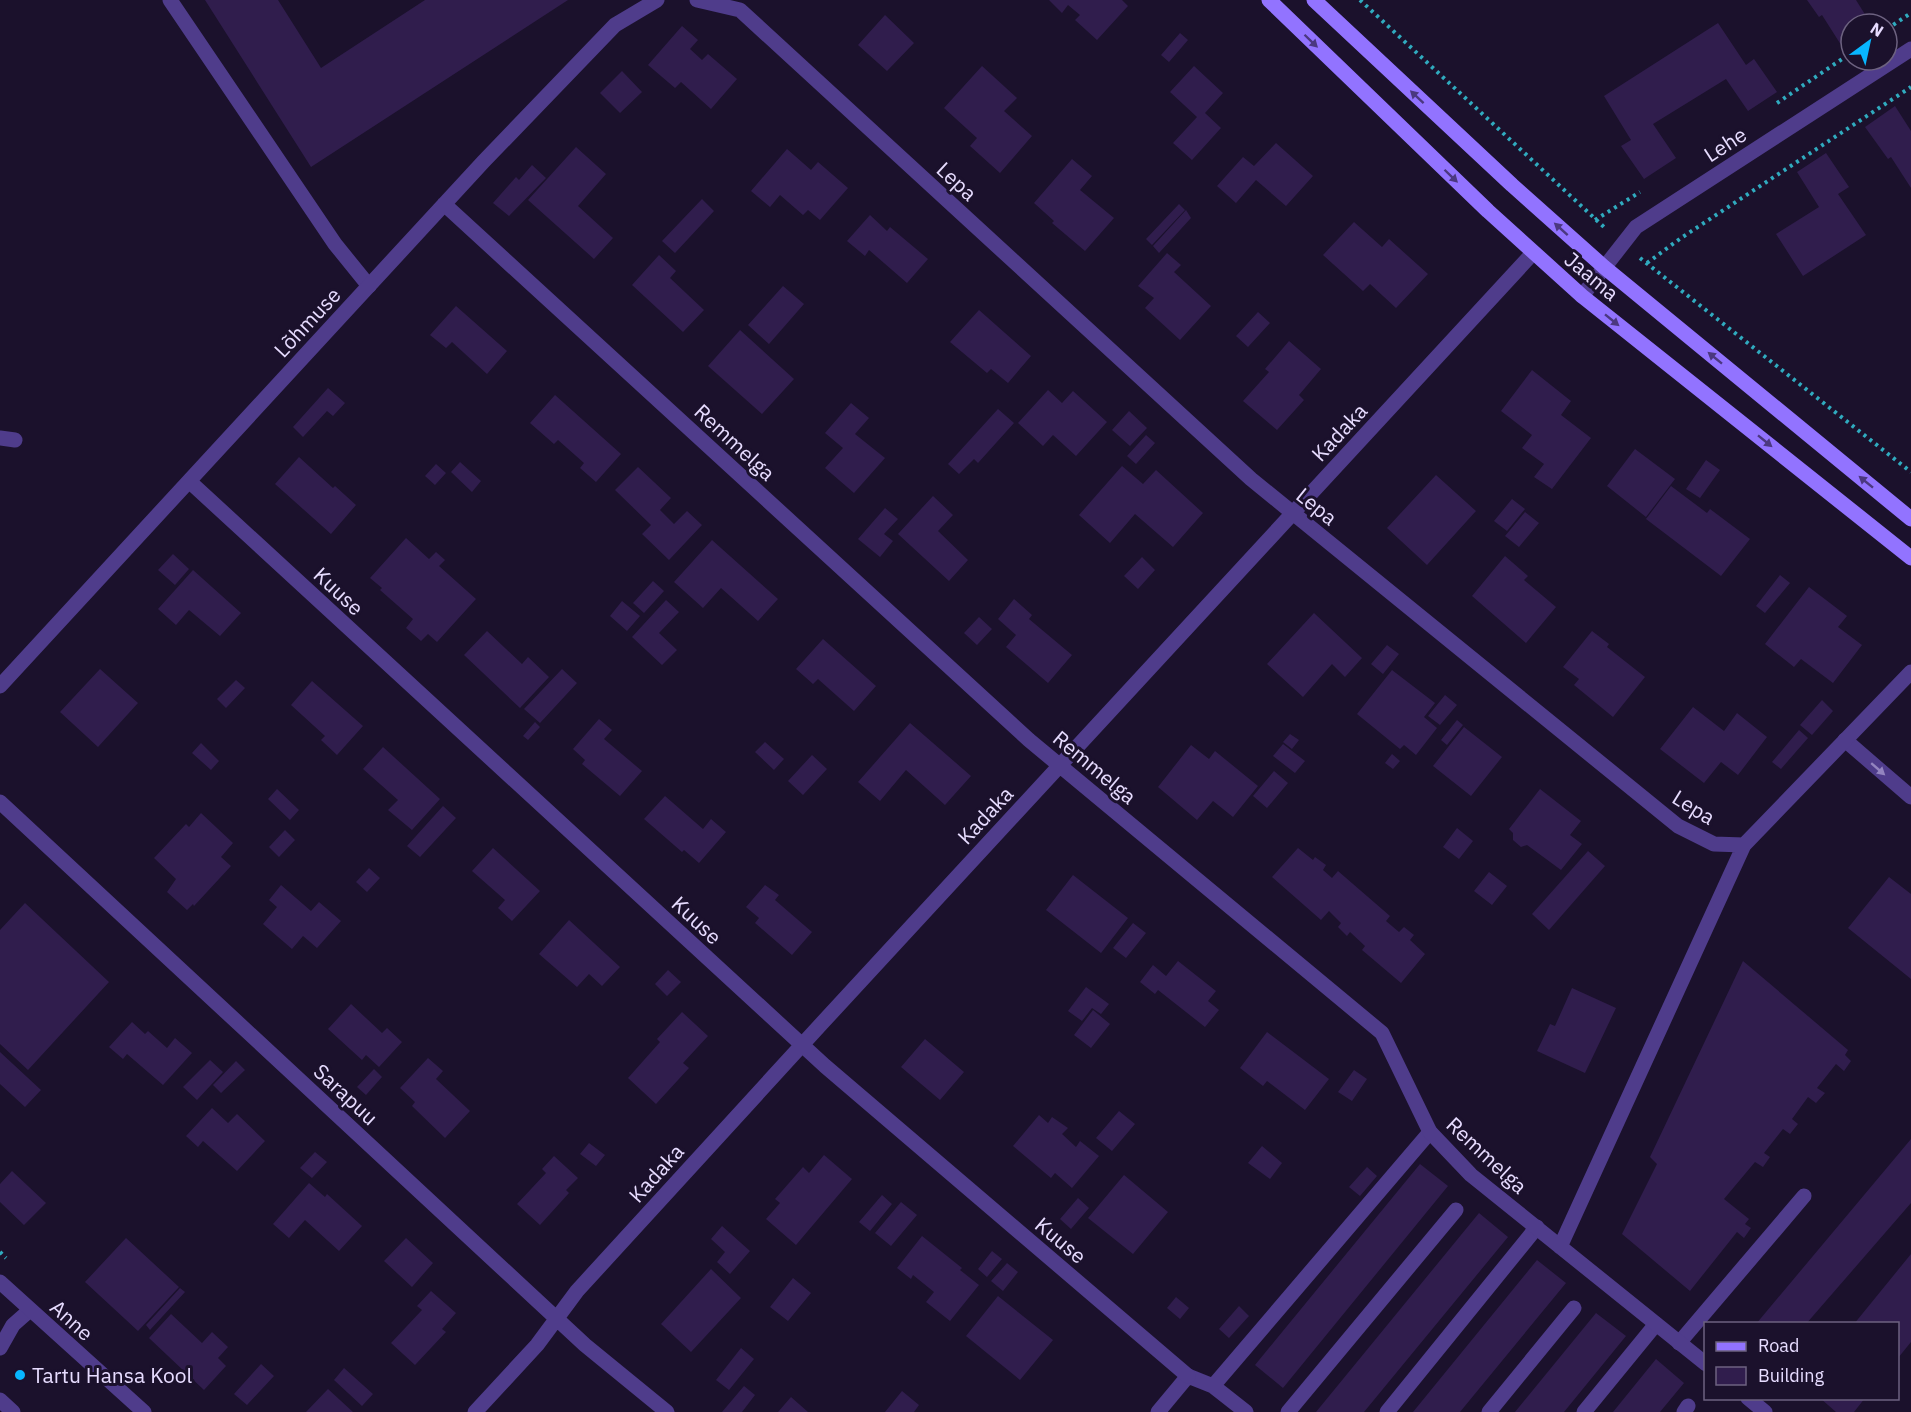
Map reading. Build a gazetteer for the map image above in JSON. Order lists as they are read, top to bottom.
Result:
{
  "streets": {
    "main road": ["Jaama"],
    "street": [
      "Lehe",
      "Lepa",
      "Lõhmuse",
      "Kadaka",
      "Remmelga",
      "Kuuse",
      "Sarapuu",
      "Anne"
    ]
  },
  "crossings": [
    ["Lehe", "Jaama"],
    ["Lepa", "Kadaka"],
    ["Jaama", "Kadaka"],
    ["Lõhmuse", "Remmelga"],
    ["Lõhmuse", "Kuuse"],
    ["Kadaka", "Remmelga"],
    ["Kadaka", "Kuuse"],
    ["Kadaka", "Sarapuu"]
  ],
  "places": ["Tartu Hansa Kool"],
  "legend": ["Road", "Building"],
  "north": "top right"
}
